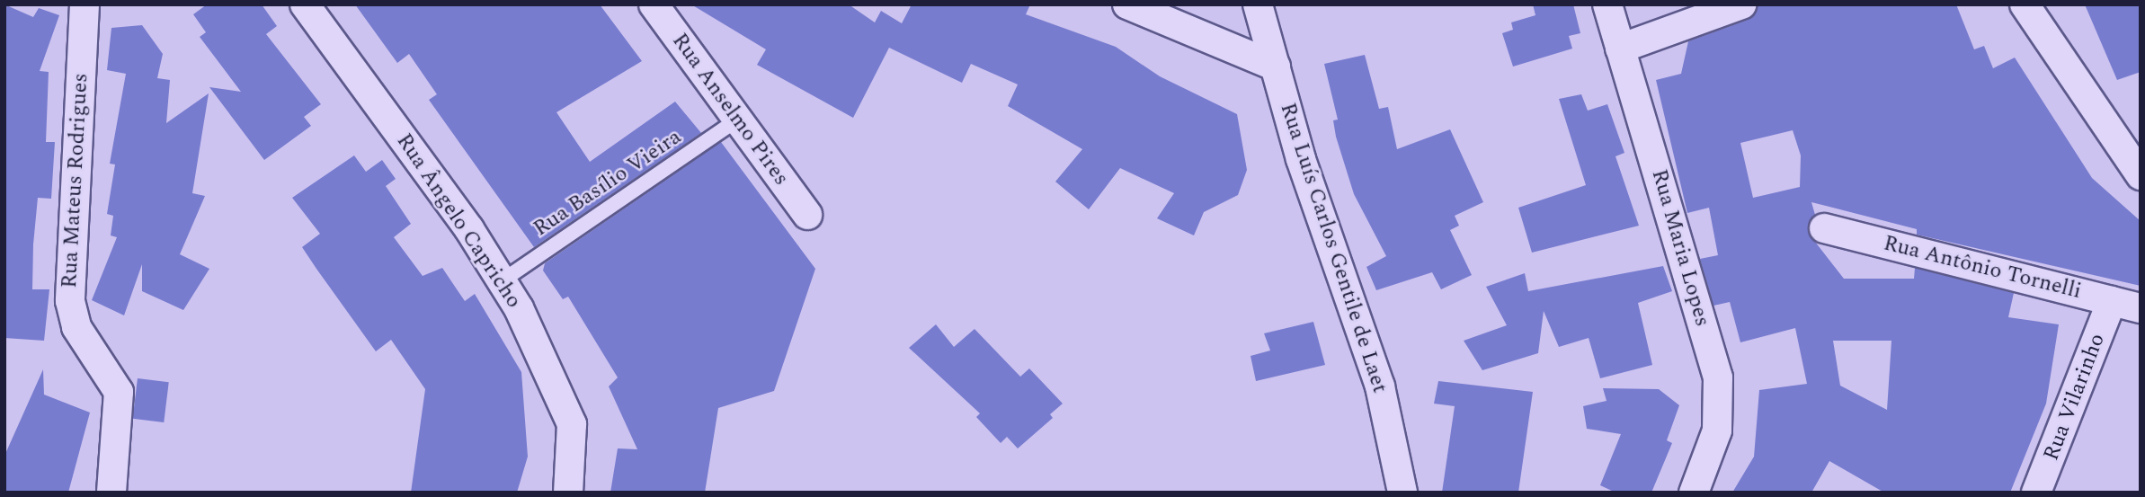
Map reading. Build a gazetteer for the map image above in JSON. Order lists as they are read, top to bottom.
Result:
{
  "streets": {
    "street": [
      "Rua Anselmo Pires",
      "Rua Mateus Rodrigues",
      "Rua Ângelo Capricho",
      "Rua Luís Carlos Gentile de Laet",
      "Rua Maria Lopes",
      "Rua Antônio Tornelli",
      "Rua Vilarinho"
    ],
    "lane": ["Rua Basílio Vieira"]
  },
  "crossings": [
    ["Rua Anselmo Pires", "Rua Basílio Vieira"],
    ["Rua Basílio Vieira", "Rua Ângelo Capricho"],
    ["Rua Antônio Tornelli", "Rua Vilarinho"]
  ]
}
